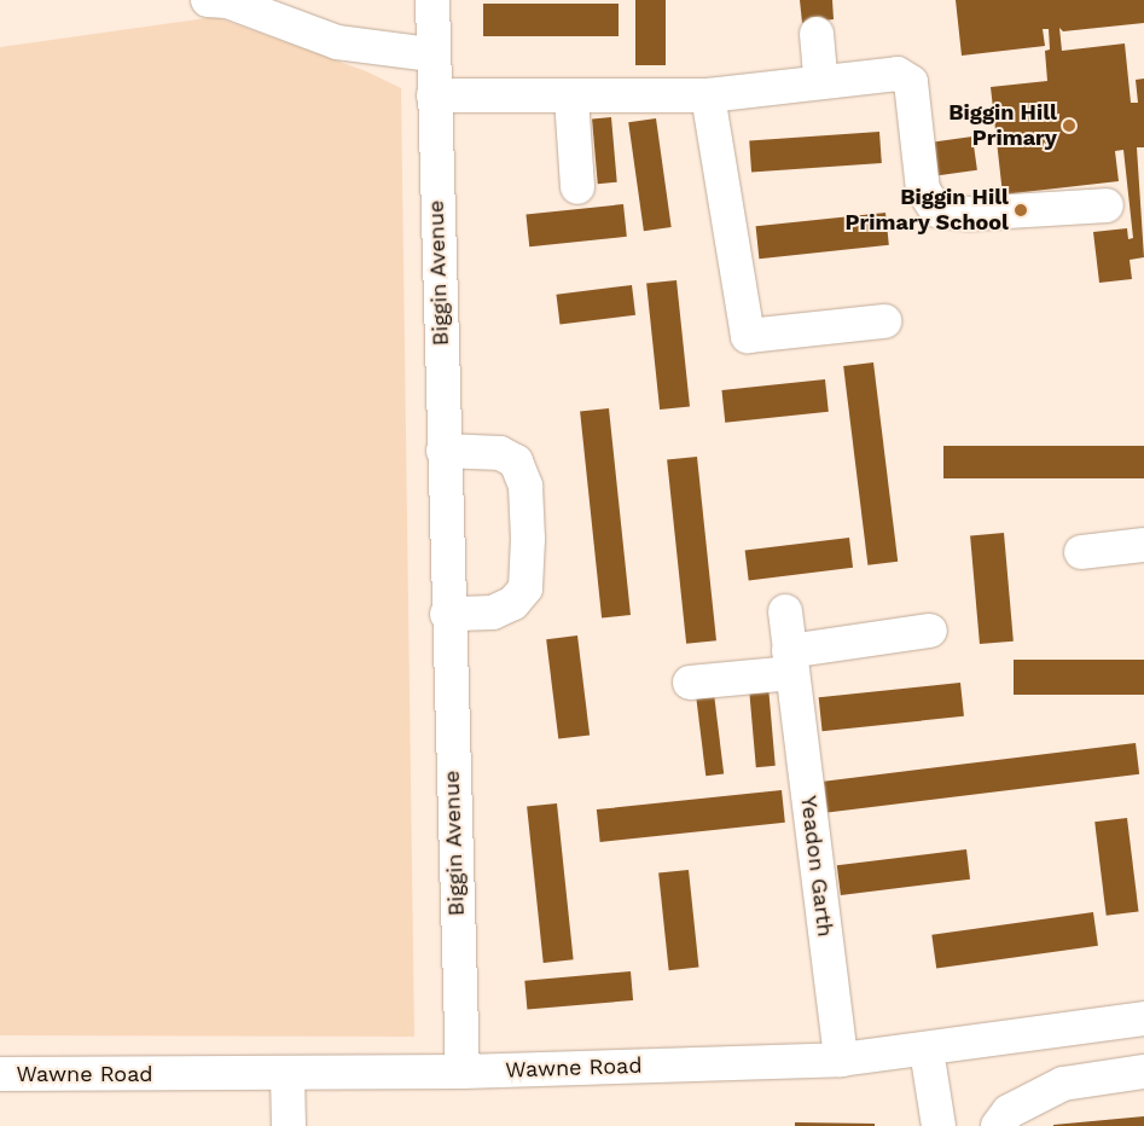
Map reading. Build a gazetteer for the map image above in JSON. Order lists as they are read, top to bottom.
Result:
{
  "streets": {
    "street": ["Biggin Avenue", "Yeadon Garth", "Wawne Road"]
  },
  "crossings": [
    ["Biggin Avenue", "Wawne Road"],
    ["Yeadon Garth", "Wawne Road"]
  ],
  "places": ["Biggin Hill Primary", "Biggin Hill Primary School"]
}
